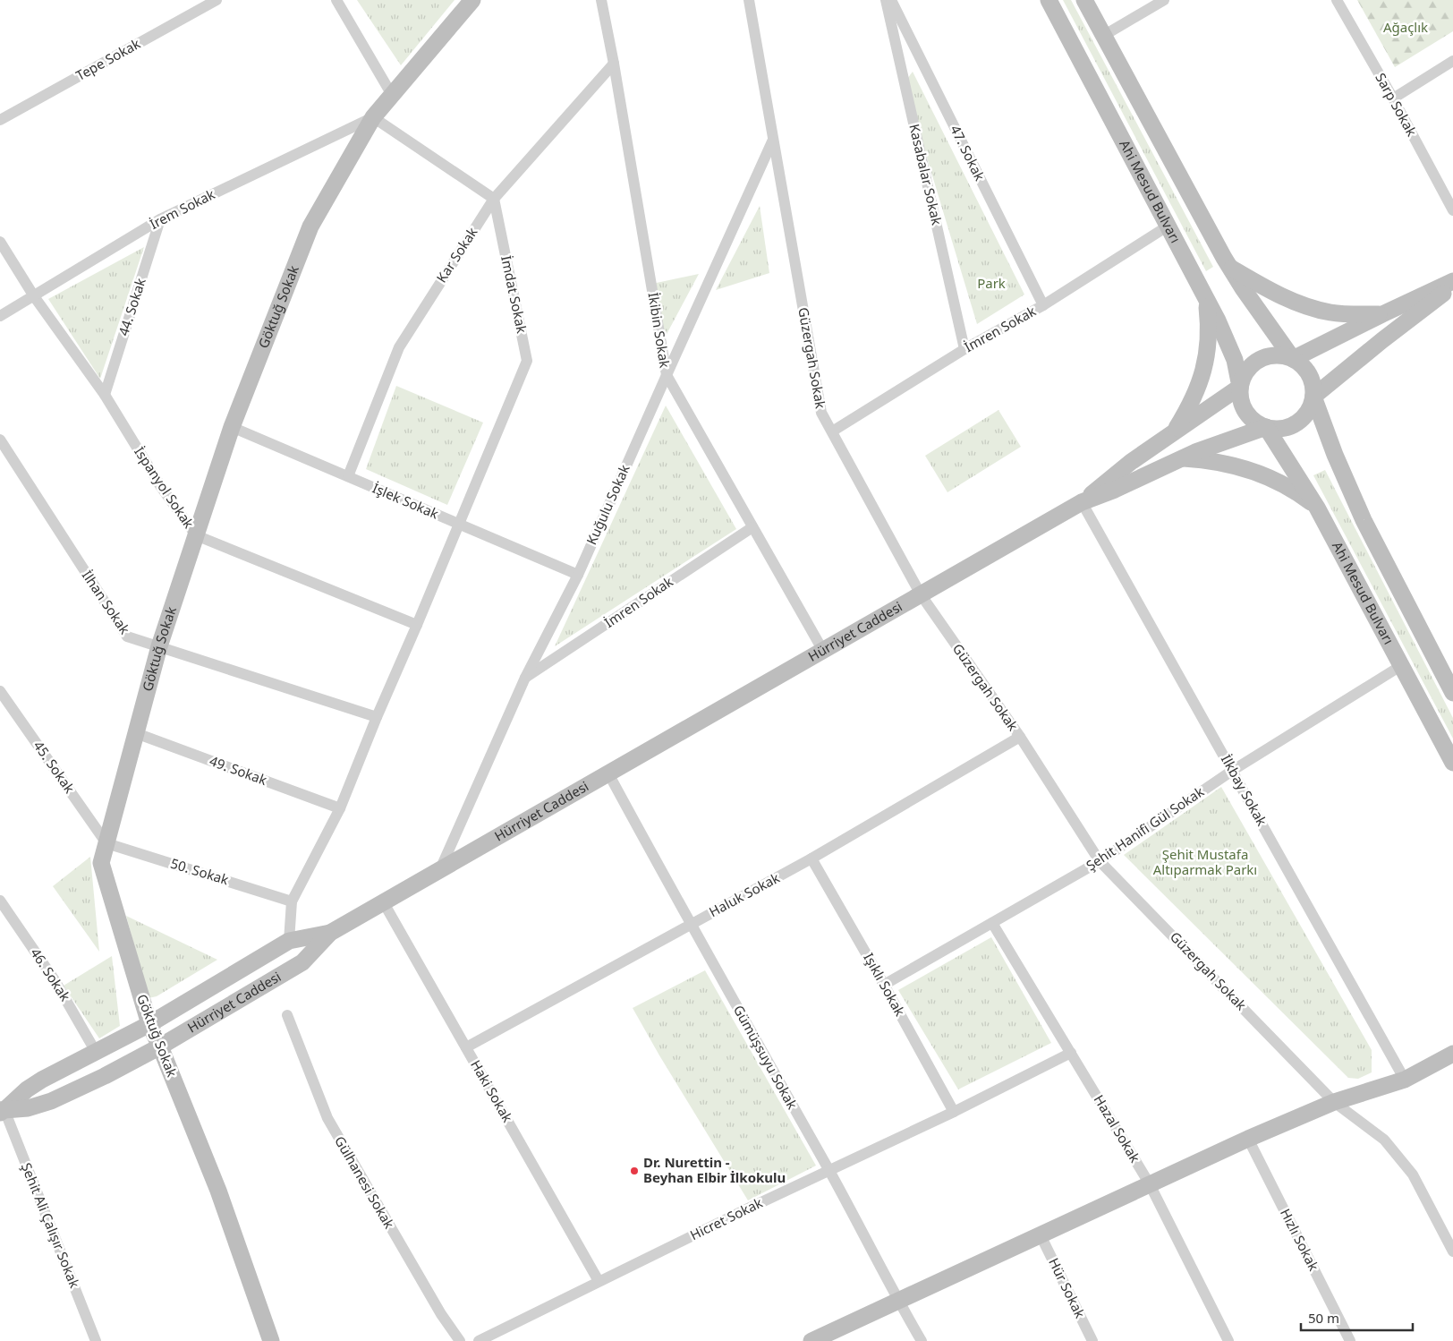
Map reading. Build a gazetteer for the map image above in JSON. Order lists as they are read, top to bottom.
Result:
{
  "streets": {
    "main road": ["Ahi Mesud Bulvarı", "Göktuğ Sokak", "Hürriyet Caddesi"],
    "street": [
      "Tepe Sokak",
      "Sarp Sokak",
      "47. Sokak",
      "Kasabalar Sokak",
      "İrem Sokak",
      "Kar Sokak",
      "İmdat Sokak",
      "44. Sokak",
      "İmren Sokak",
      "İkibin Sokak",
      "Güzergah Sokak",
      "İspanyol Sokak",
      "İşlek Sokak",
      "Kuğulu Sokak",
      "İlhan Sokak",
      "45. Sokak",
      "49. Sokak",
      "İlkbay Sokak",
      "Şehit Hanifi Gül Sokak",
      "50. Sokak",
      "Haluk Sokak",
      "46. Sokak",
      "Işıklı Sokak",
      "Gümüşsuyu Sokak",
      "Haki Sokak",
      "Hazal Sokak",
      "Gülhanesi Sokak",
      "Hicret Sokak",
      "Şehit Ali Çalışır Sokak",
      "Hızlı Sokak",
      "Hür Sokak"
    ]
  },
  "crossings": [
    ["47. Sokak", "İmren Sokak"],
    ["Kasabalar Sokak", "İmren Sokak"],
    ["Ahi Mesud Bulvarı", "İmren Sokak"],
    ["Ahi Mesud Bulvarı", "Şehit Hanifi Gül Sokak"],
    ["İrem Sokak", "44. Sokak"],
    ["İrem Sokak", "Göktuğ Sokak"],
    ["İrem Sokak", "İspanyol Sokak"],
    ["Kar Sokak", "İmdat Sokak"],
    ["Kar Sokak", "İkibin Sokak"],
    ["Kar Sokak", "İşlek Sokak"],
    ["İmdat Sokak", "İspanyol Sokak"],
    ["İmdat Sokak", "İşlek Sokak"],
    ["İmdat Sokak", "İlhan Sokak"],
    ["İmdat Sokak", "49. Sokak"],
    ["İmdat Sokak", "50. Sokak"],
    ["44. Sokak", "İspanyol Sokak"],
    ["Göktuğ Sokak", "İspanyol Sokak"],
    ["Göktuğ Sokak", "İşlek Sokak"],
    ["Göktuğ Sokak", "İlhan Sokak"],
    ["Göktuğ Sokak", "Hürriyet Caddesi"],
    ["Göktuğ Sokak", "45. Sokak"],
    ["Göktuğ Sokak", "49. Sokak"],
    ["Göktuğ Sokak", "50. Sokak"],
    ["İmren Sokak", "İkibin Sokak"],
    ["İmren Sokak", "Güzergah Sokak"],
    ["İmren Sokak", "Kuğulu Sokak"],
    ["İkibin Sokak", "Kuğulu Sokak"],
    ["İkibin Sokak", "Hürriyet Caddesi"],
    ["Güzergah Sokak", "Kuğulu Sokak"],
    ["Güzergah Sokak", "Hürriyet Caddesi"],
    ["Güzergah Sokak", "Şehit Hanifi Gül Sokak"],
    ["Güzergah Sokak", "Haluk Sokak"],
    ["İşlek Sokak", "Kuğulu Sokak"],
    ["Kuğulu Sokak", "Hürriyet Caddesi"],
    ["Hürriyet Caddesi", "İlkbay Sokak"],
    ["Hürriyet Caddesi", "Gümüşsuyu Sokak"],
    ["Hürriyet Caddesi", "Haki Sokak"],
    ["Hürriyet Caddesi", "Şehit Ali Çalışır Sokak"],
    ["45. Sokak", "50. Sokak"],
    ["İlkbay Sokak", "Şehit Hanifi Gül Sokak"],
    ["Şehit Hanifi Gül Sokak", "Işıklı Sokak"],
    ["Şehit Hanifi Gül Sokak", "Hazal Sokak"],
    ["Haluk Sokak", "Işıklı Sokak"],
    ["Haluk Sokak", "Gümüşsuyu Sokak"],
    ["Haluk Sokak", "Haki Sokak"],
    ["Işıklı Sokak", "Hicret Sokak"],
    ["Gümüşsuyu Sokak", "Hicret Sokak"],
    ["Haki Sokak", "Hicret Sokak"],
    ["Hazal Sokak", "Hicret Sokak"]
  ],
  "parks": ["Ağaçlık", "Park", "Şehit Mustafa Altıparmak Parkı"],
  "places": ["Dr. Nurettin - Beyhan Elbir İlkokulu"],
  "scale_bar": "50 m"
}
